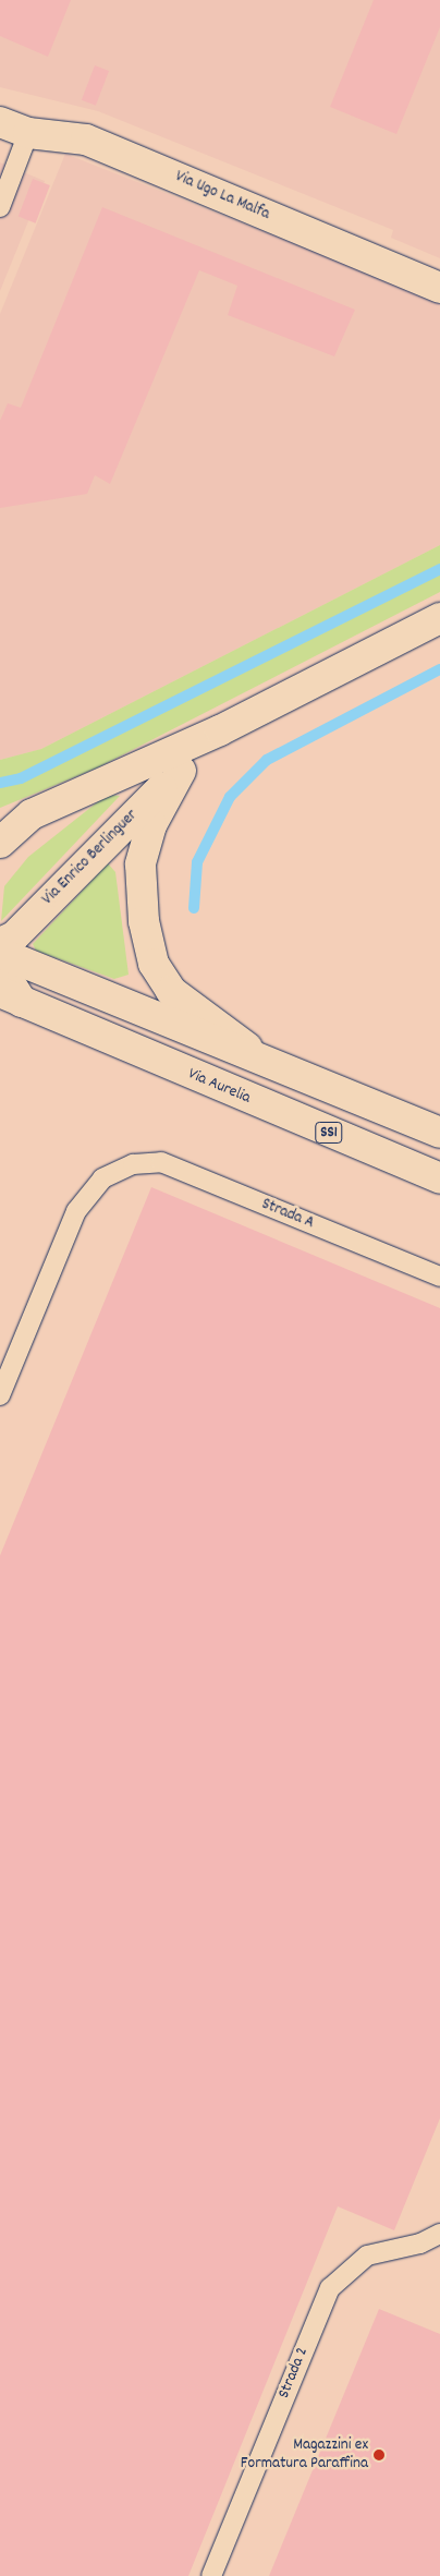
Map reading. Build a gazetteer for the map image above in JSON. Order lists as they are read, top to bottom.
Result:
{
  "streets": {
    "street": [
      "Via Ugo La Malfa",
      "Via Enrico Berlinguer",
      "Via Aurelia",
      "SS1"
    ],
    "lane": ["Strada A", "Strada 2"]
  },
  "places": ["Magazzini ex Formatura Paraffina"]
}
